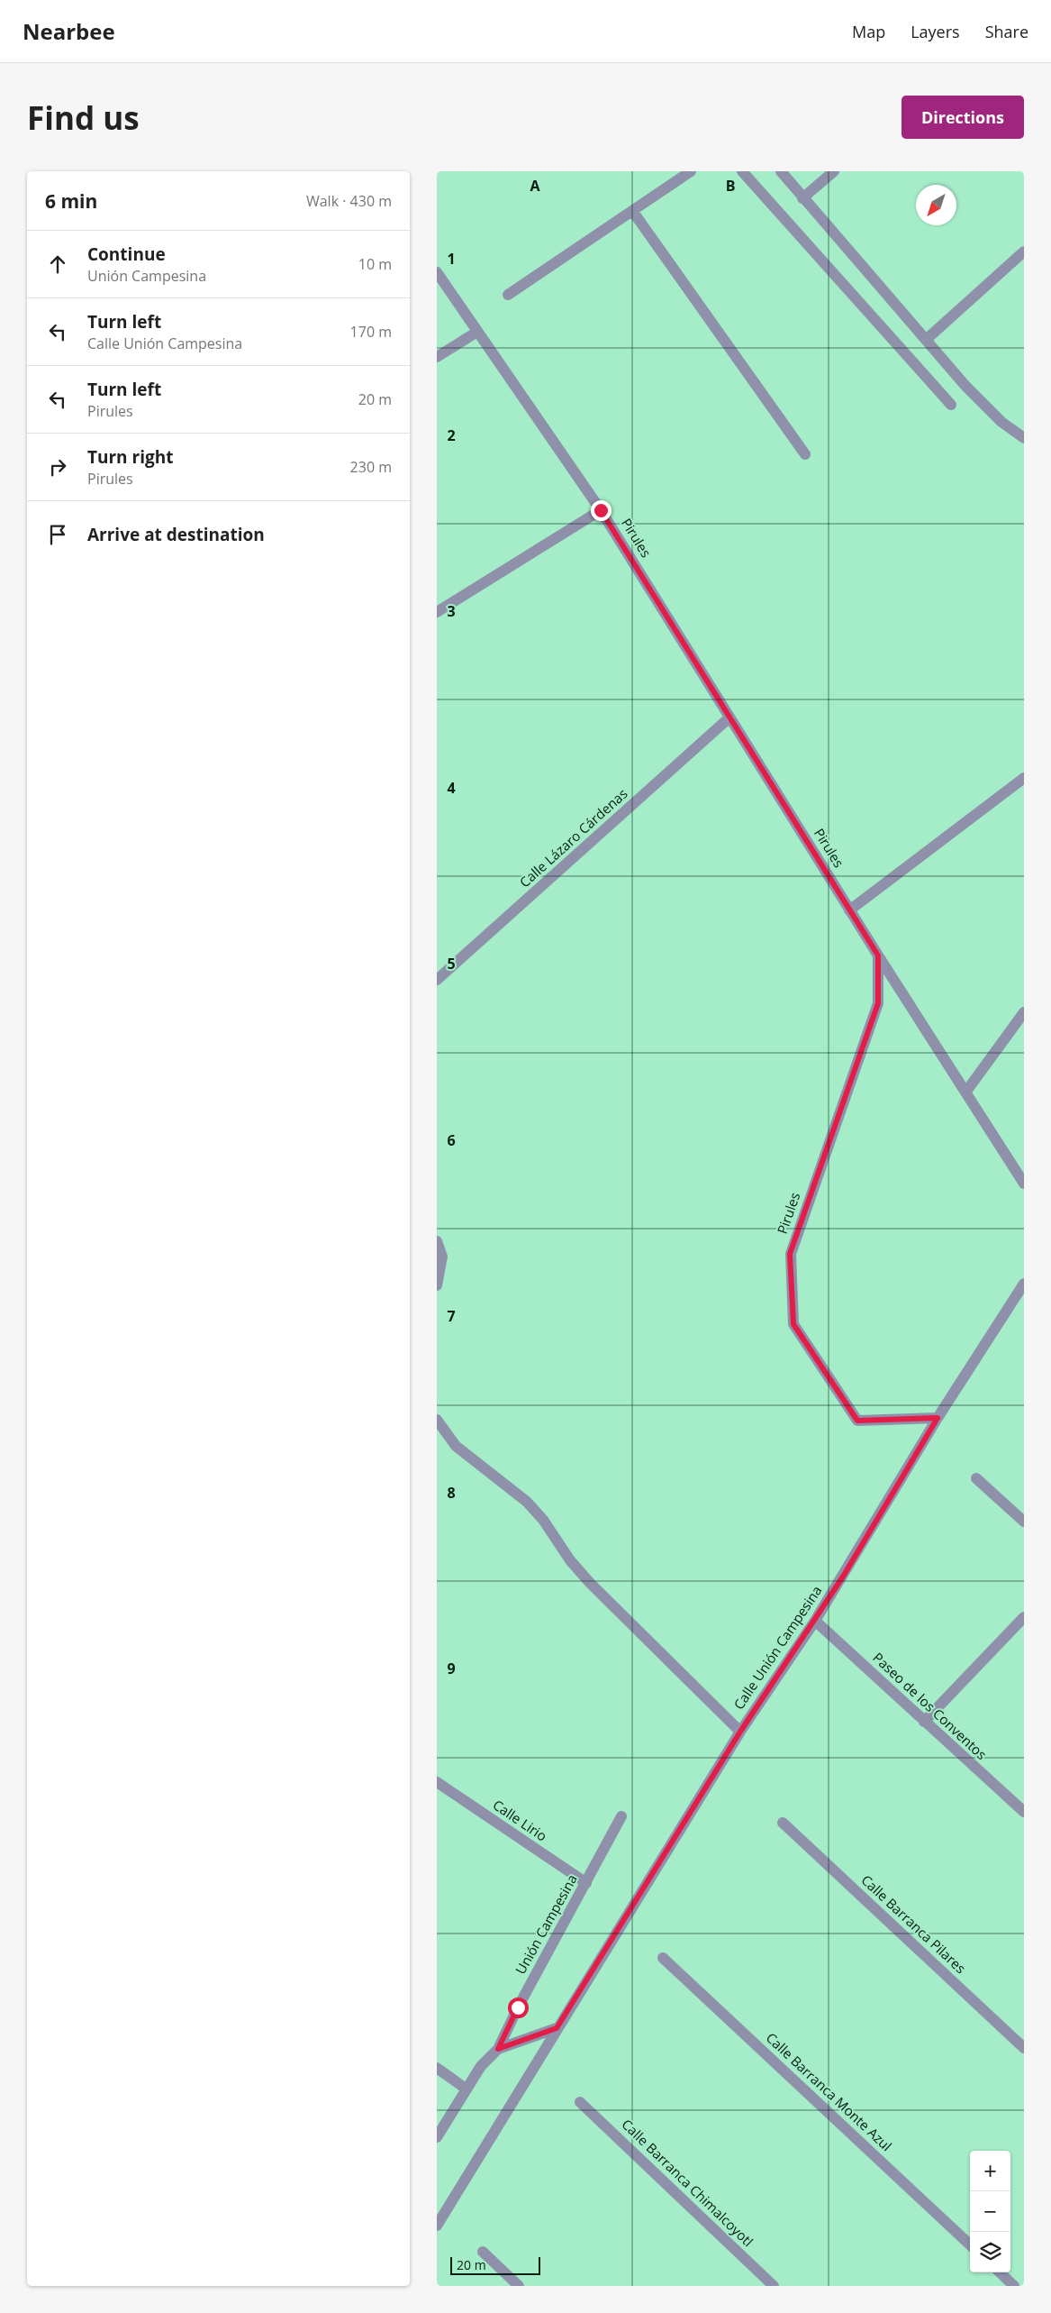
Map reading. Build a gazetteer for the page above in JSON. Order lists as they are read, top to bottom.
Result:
{
  "streets": {
    "street": [
      "Pirules",
      "Calle Lázaro Cárdenas",
      "Calle Unión Campesina",
      "Paseo de los Conventos",
      "Calle Lirio",
      "Unión Campesina",
      "Calle Barranca Pilares",
      "Calle Barranca Monte Azul",
      "Calle Barranca Chimalcoyotl"
    ]
  },
  "crossings": [
    ["Pirules", "Calle Lázaro Cárdenas"],
    ["Pirules", "Calle Unión Campesina"],
    ["Calle Unión Campesina", "Paseo de los Conventos"],
    ["Calle Lirio", "Unión Campesina"]
  ],
  "scale_bar": "20 m",
  "north": "bottom left",
  "page": {
    "header": "Nearbee",
    "nav": ["Map", "Layers", "Share"],
    "buttons": "Directions",
    "title": "Find us",
    "heading": ["6 min", "Walk · 430 m"],
    "list": [
      ["Continue", "Unión Campesina", "10 m"],
      ["Turn left", "Calle Unión Campesina", "170 m"],
      ["Turn left", "Pirules", "20 m"],
      ["Turn right", "Pirules", "230 m"],
      "Arrive at destination"
    ],
    "map_buttons": ["+", "−"],
    "scale": "20 m"
  },
  "grid": {
    "columns": ["A", "B"],
    "rows": [
      "1",
      "2",
      "3",
      "4",
      "5",
      "6",
      "7",
      "8",
      "9"
    ]
  }
}
